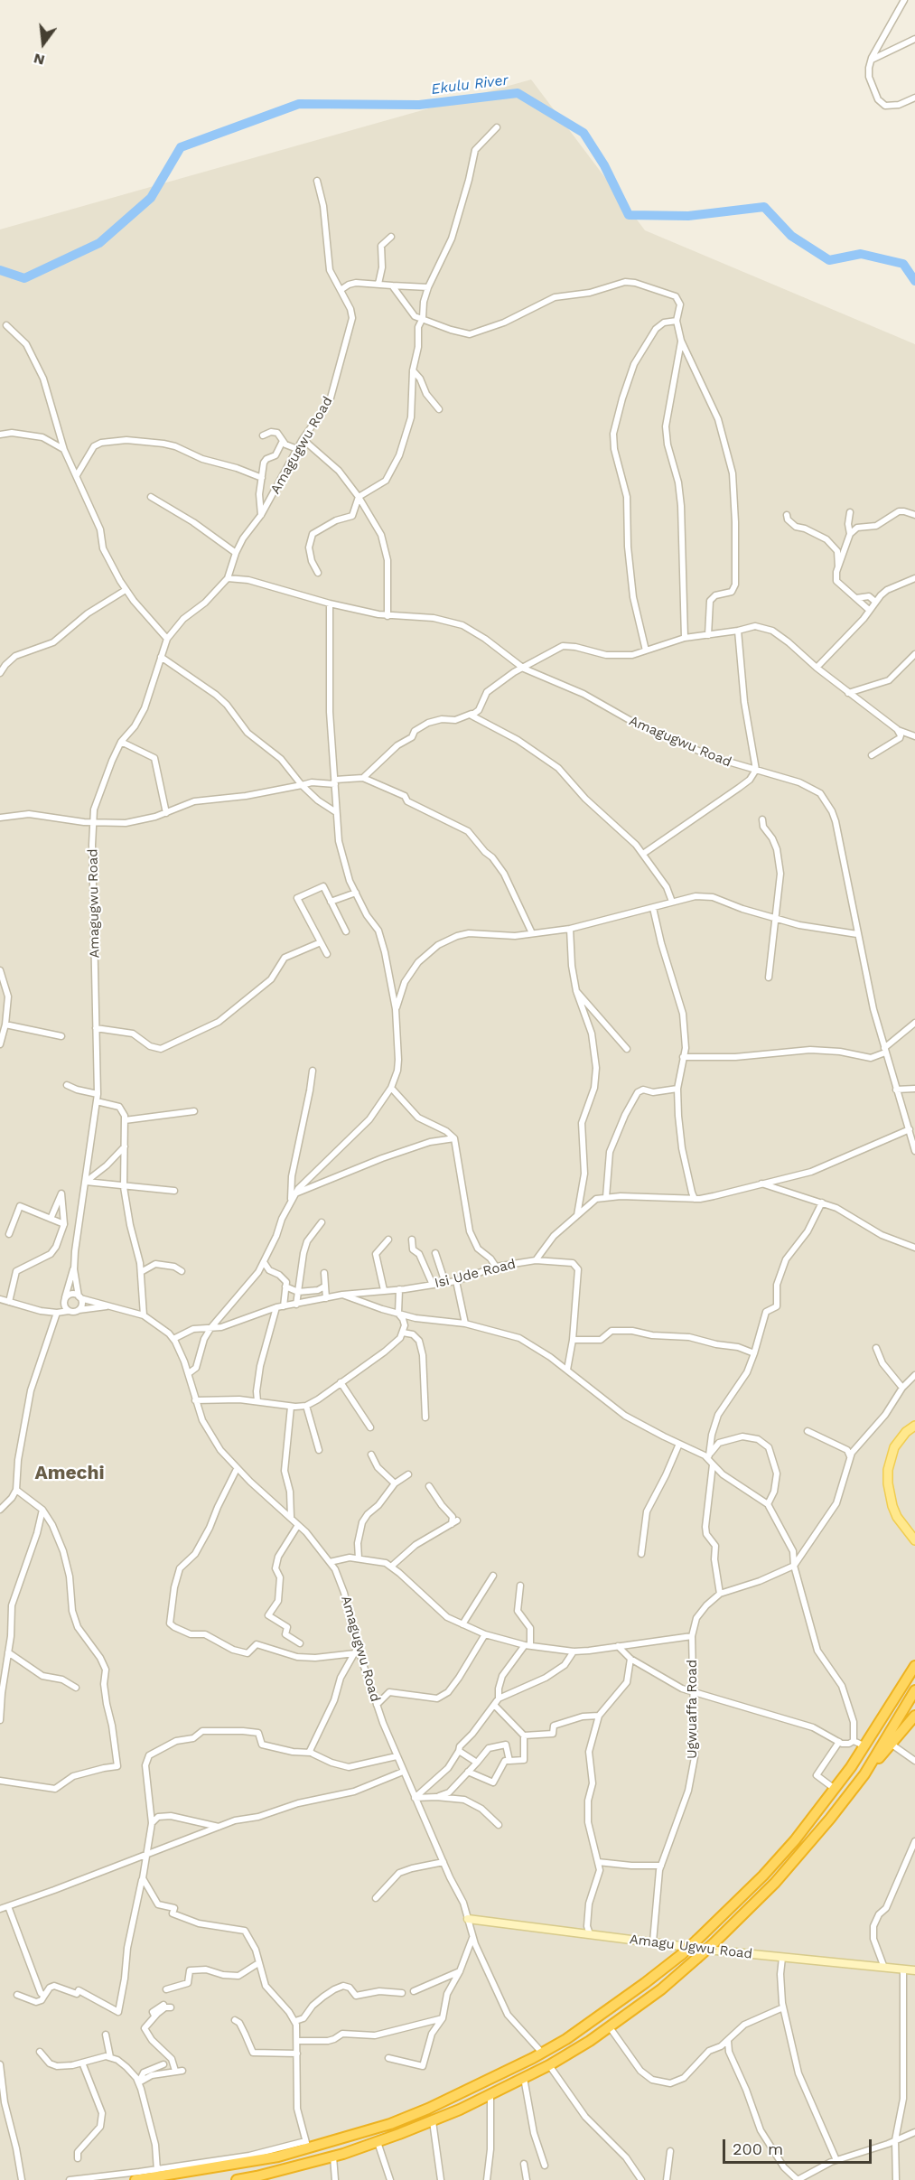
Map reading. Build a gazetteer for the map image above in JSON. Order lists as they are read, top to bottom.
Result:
{
  "streets": {
    "street": [
      "Amagugwu Road",
      "Isi Ude Road",
      "Ugwuaffa Road",
      "Amagu Ugwu Road"
    ]
  },
  "crossings": [
    ["Amagugwu Road", "Isi Ude Road"],
    ["Amagugwu Road", "Amagu Ugwu Road"],
    ["Ugwuaffa Road", "Amagu Ugwu Road"]
  ],
  "districts": ["Amechi"],
  "water": ["Ekulu River"],
  "scale_bar": "200 m",
  "north": "bottom"
}
